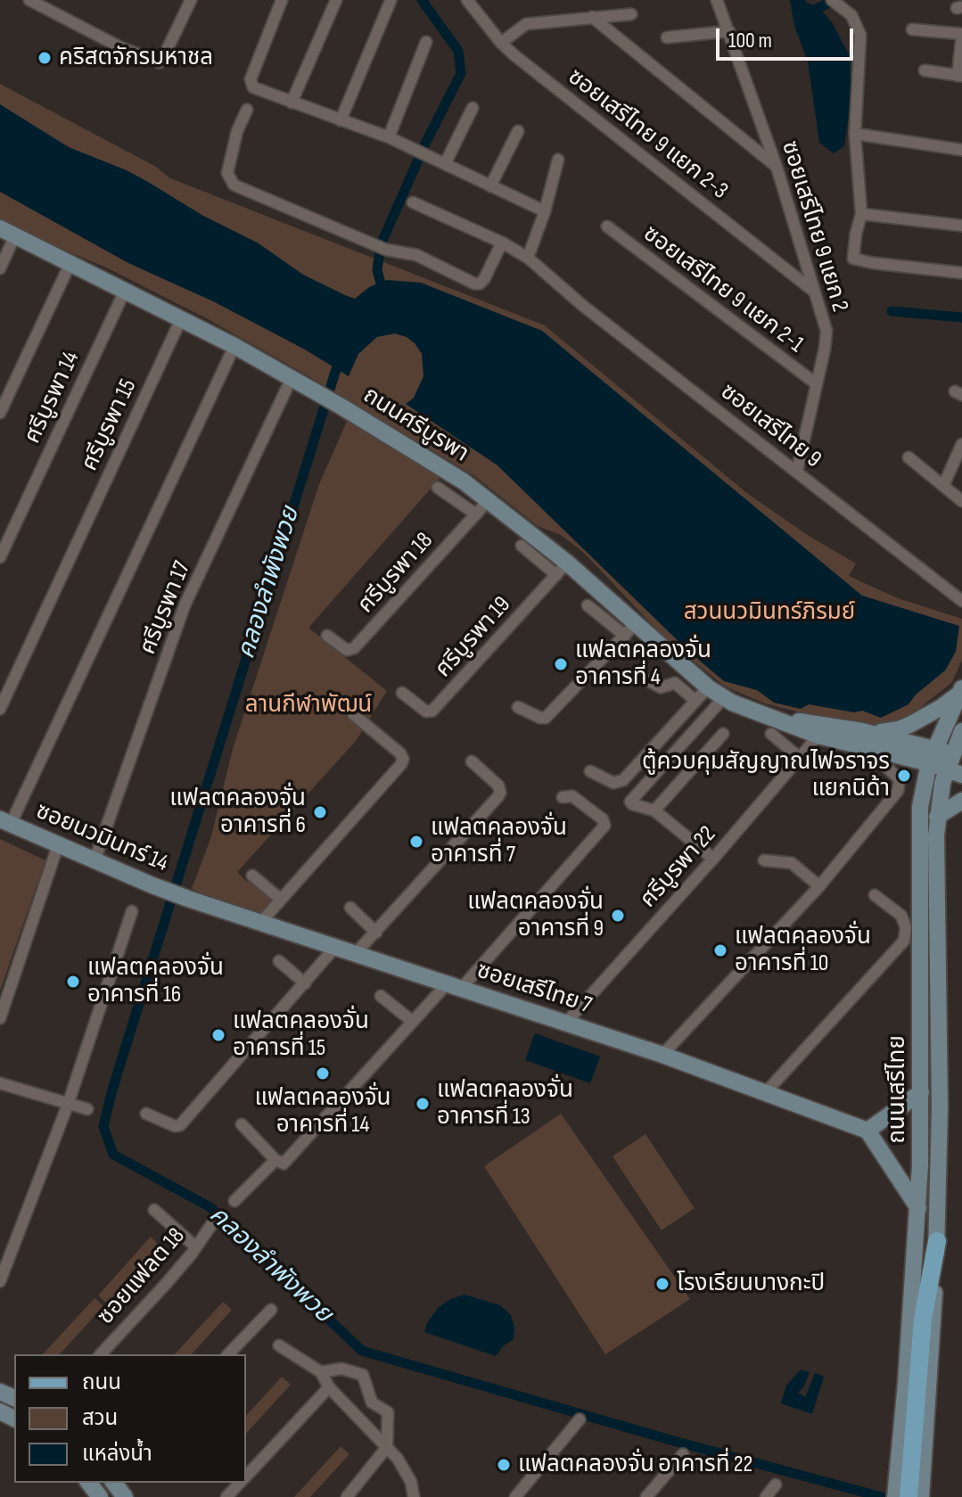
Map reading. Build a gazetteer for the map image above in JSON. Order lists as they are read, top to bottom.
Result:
{
  "streets": {
    "street": [
      "ซอยเสรีไทย 9 แยก 2-3",
      "ซอยเสรีไทย 9 แยก 2",
      "ซอยเสรีไทย 9 แยก 2-1",
      "ศรีบูรพา 14",
      "ศรีบูรพา 15",
      "ถนนศรีบูรพา",
      "ซอยเสรีไทย 9",
      "ศรีบูรพา 18",
      "ศรีบูรพา 17",
      "ศรีบูรพา 19",
      "ซอยนวมินทร์ 14",
      "ศรีบูรพา 22",
      "ซอยเสรีไทย 7",
      "ถนนเสรีไทย",
      "ซอยแฟลต 18"
    ]
  },
  "crossings": [
    ["ซอยเสรีไทย 9 แยก 2-3", "ซอยเสรีไทย 9 แยก 2"],
    ["ซอยเสรีไทย 9 แยก 2", "ซอยเสรีไทย 9 แยก 2-1"],
    ["ซอยเสรีไทย 9 แยก 2", "ซอยเสรีไทย 9"],
    ["ศรีบูรพา 14", "ถนนศรีบูรพา"],
    ["ศรีบูรพา 15", "ถนนศรีบูรพา"],
    ["ถนนศรีบูรพา", "ศรีบูรพา 18"],
    ["ถนนศรีบูรพา", "ศรีบูรพา 17"],
    ["ถนนศรีบูรพา", "ศรีบูรพา 19"],
    ["ถนนศรีบูรพา", "ศรีบูรพา 22"],
    ["ถนนศรีบูรพา", "ถนนเสรีไทย"],
    ["ศรีบูรพา 17", "ซอยนวมินทร์ 14"],
    ["ซอยนวมินทร์ 14", "ซอยเสรีไทย 7"],
    ["ศรีบูรพา 22", "ซอยเสรีไทย 7"]
  ],
  "water": ["คลองลำพังพวย"],
  "parks": ["สวนนวมินทร์ภิรมย์", "ลานกีฬาพัฒน์"],
  "places": [
    "คริสตจักรมหาชล",
    "แฟลตคลองจั่น อาคารที่ 4",
    "ตู้ควบคุมสัญญาณไฟจราจร แยกนิด้า",
    "แฟลตคลองจั่น อาคารที่ 6",
    "แฟลตคลองจั่น อาคารที่ 7",
    "แฟลตคลองจั่น อาคารที่ 9",
    "แฟลตคลองจั่น อาคารที่ 10",
    "แฟลตคลองจั่น อาคารที่ 16",
    "แฟลตคลองจั่น อาคารที่ 15",
    "แฟลตคลองจั่น อาคารที่ 14",
    "แฟลตคลองจั่น อาคารที่ 13",
    "โรงเรียนบางกะปิ",
    "แฟลตคลองจั่น อาคารที่ 22"
  ],
  "legend": ["ถนน", "สวน", "แหล่งน้ำ"],
  "scale_bar": "100 m"
}
